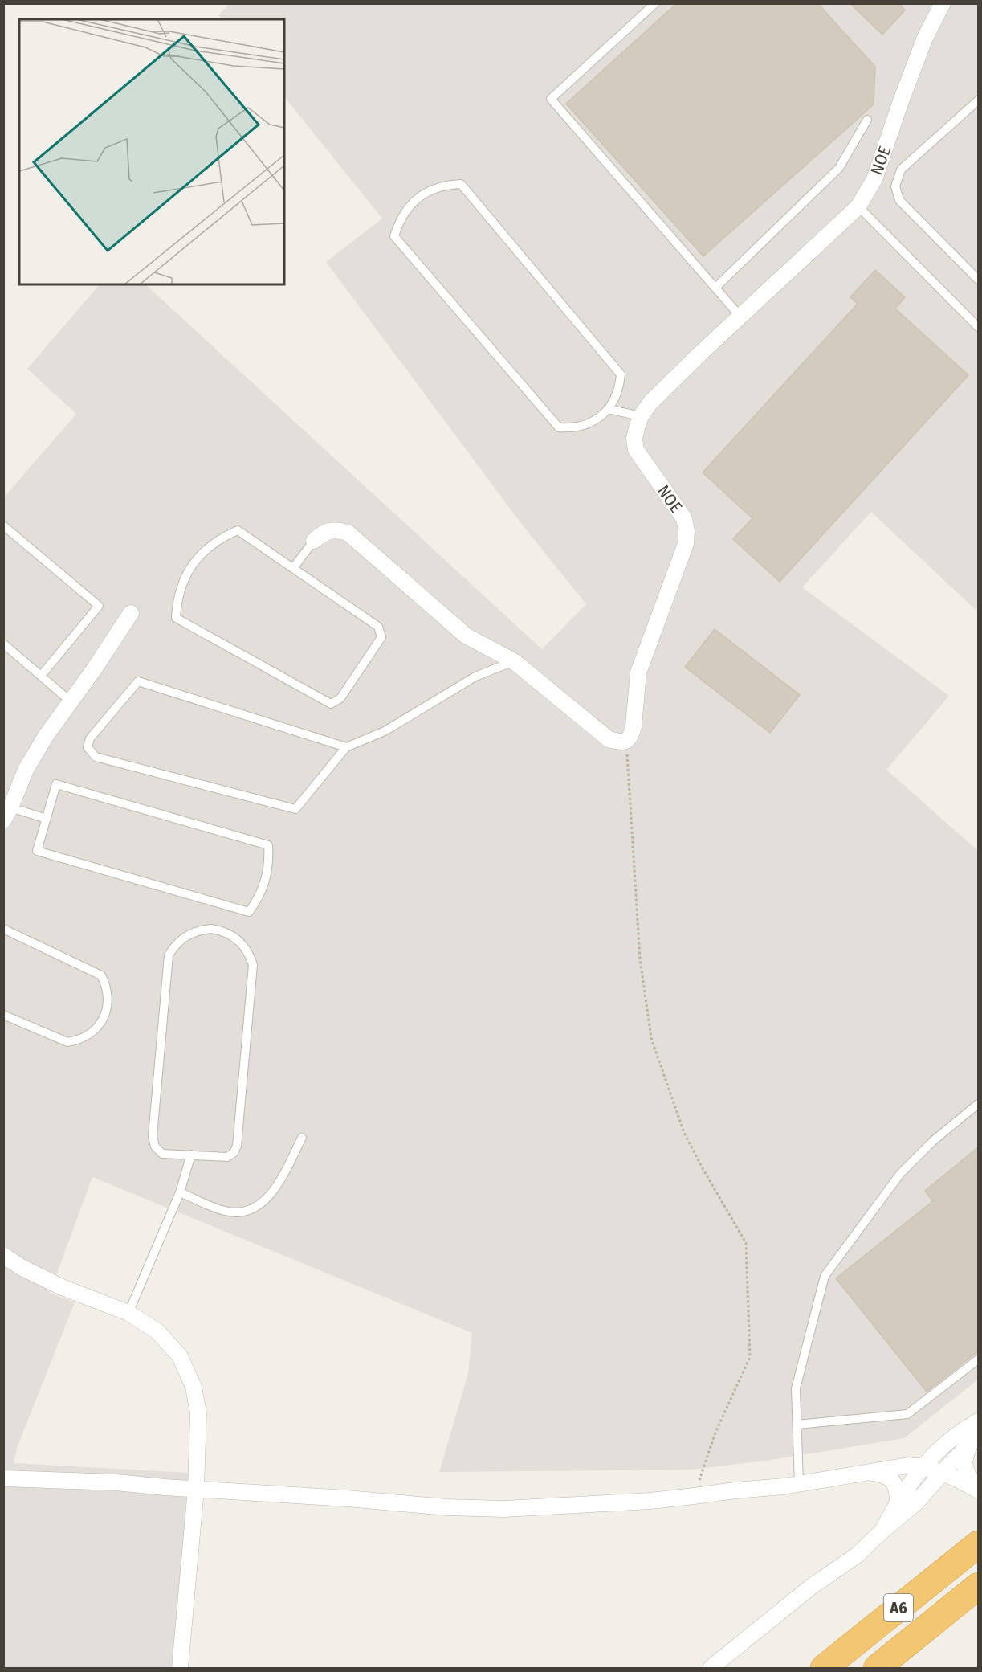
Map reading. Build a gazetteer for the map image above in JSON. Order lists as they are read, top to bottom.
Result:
{
  "streets": {
    "highway": ["Α6"],
    "street": ["NOE"]
  }
}
